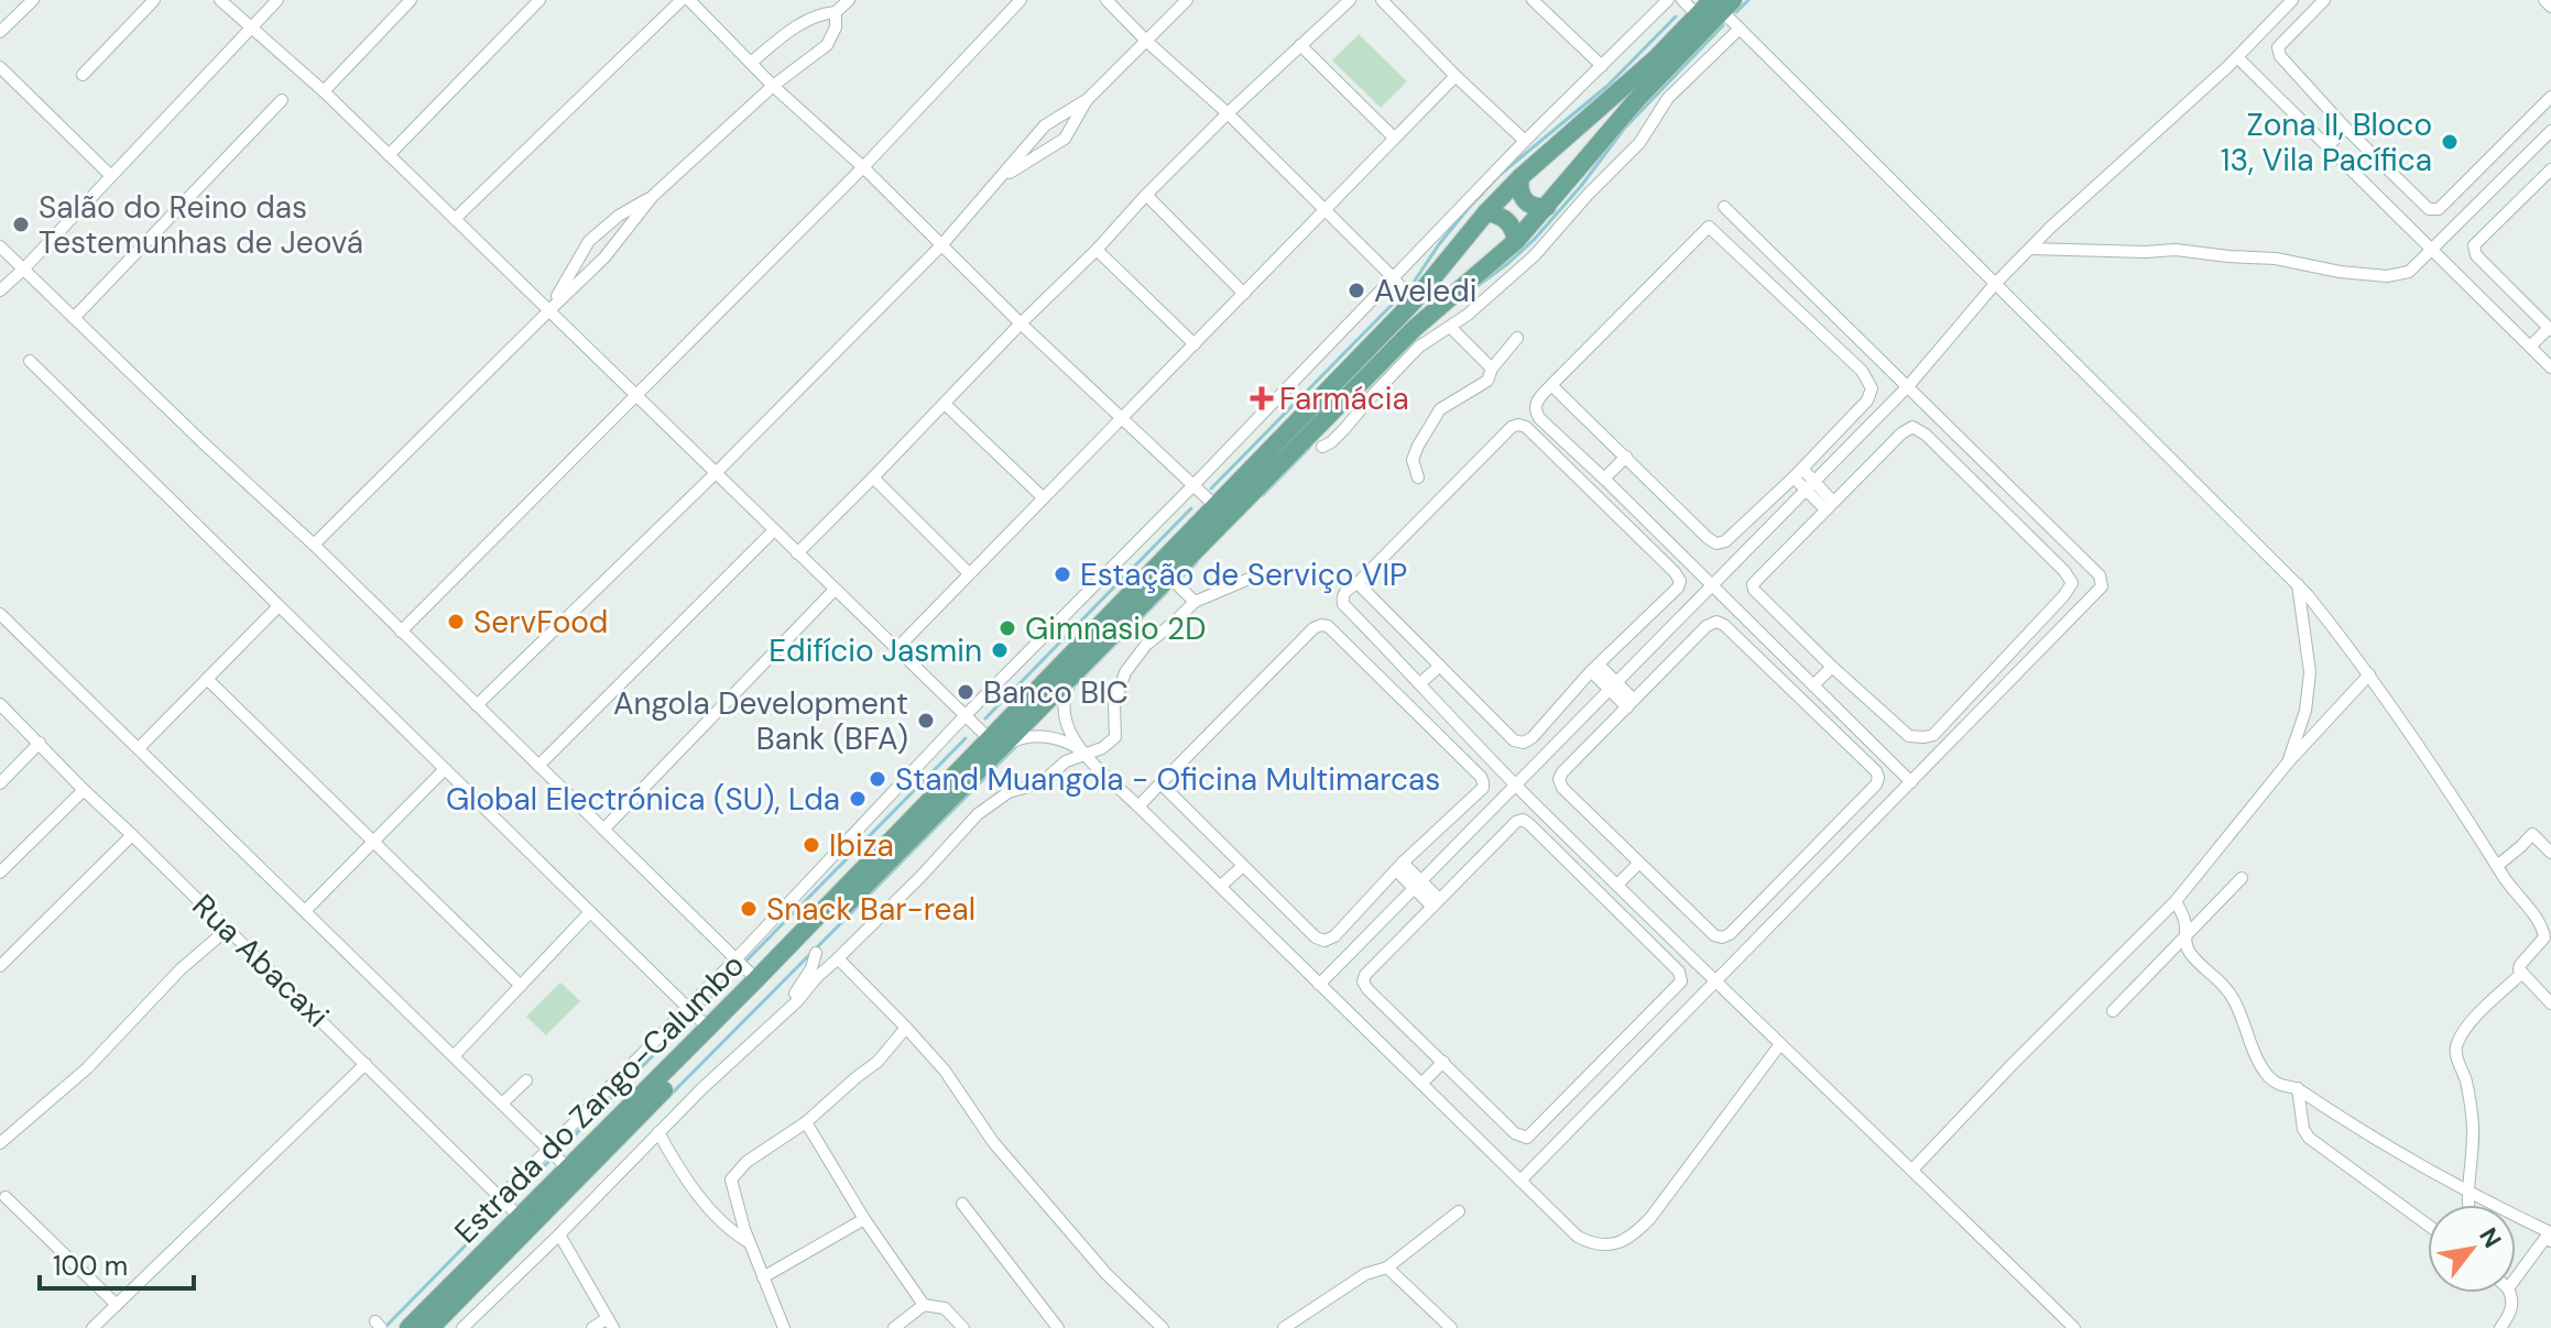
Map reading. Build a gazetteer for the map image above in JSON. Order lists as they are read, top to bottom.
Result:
{
  "streets": {
    "main road": ["Estrada do Zango-Calumbo"],
    "street": ["Rua Abacaxi"]
  },
  "crossings": [
    ["Rua Abacaxi", "Estrada do Zango-Calumbo"]
  ],
  "places": {
    "other": [
      "Zona II, Bloco 13, Vila Pacífica",
      "Salão do Reino das Testemunhas de Jeová",
      "Aveledi",
      "Estação de Serviço VIP",
      "ServFood",
      "Gimnasio 2D",
      "Edifício Jasmin",
      "Banco BIC",
      "Angola Development Bank (BFA)",
      "Stand Muangola - Oficina Multimarcas",
      "Global Electrónica (SU), Lda",
      "Ibiza",
      "Snack Bar-real"
    ],
    "health": ["Farmácia"]
  },
  "scale_bar": "100 m",
  "north": "top right"
}
